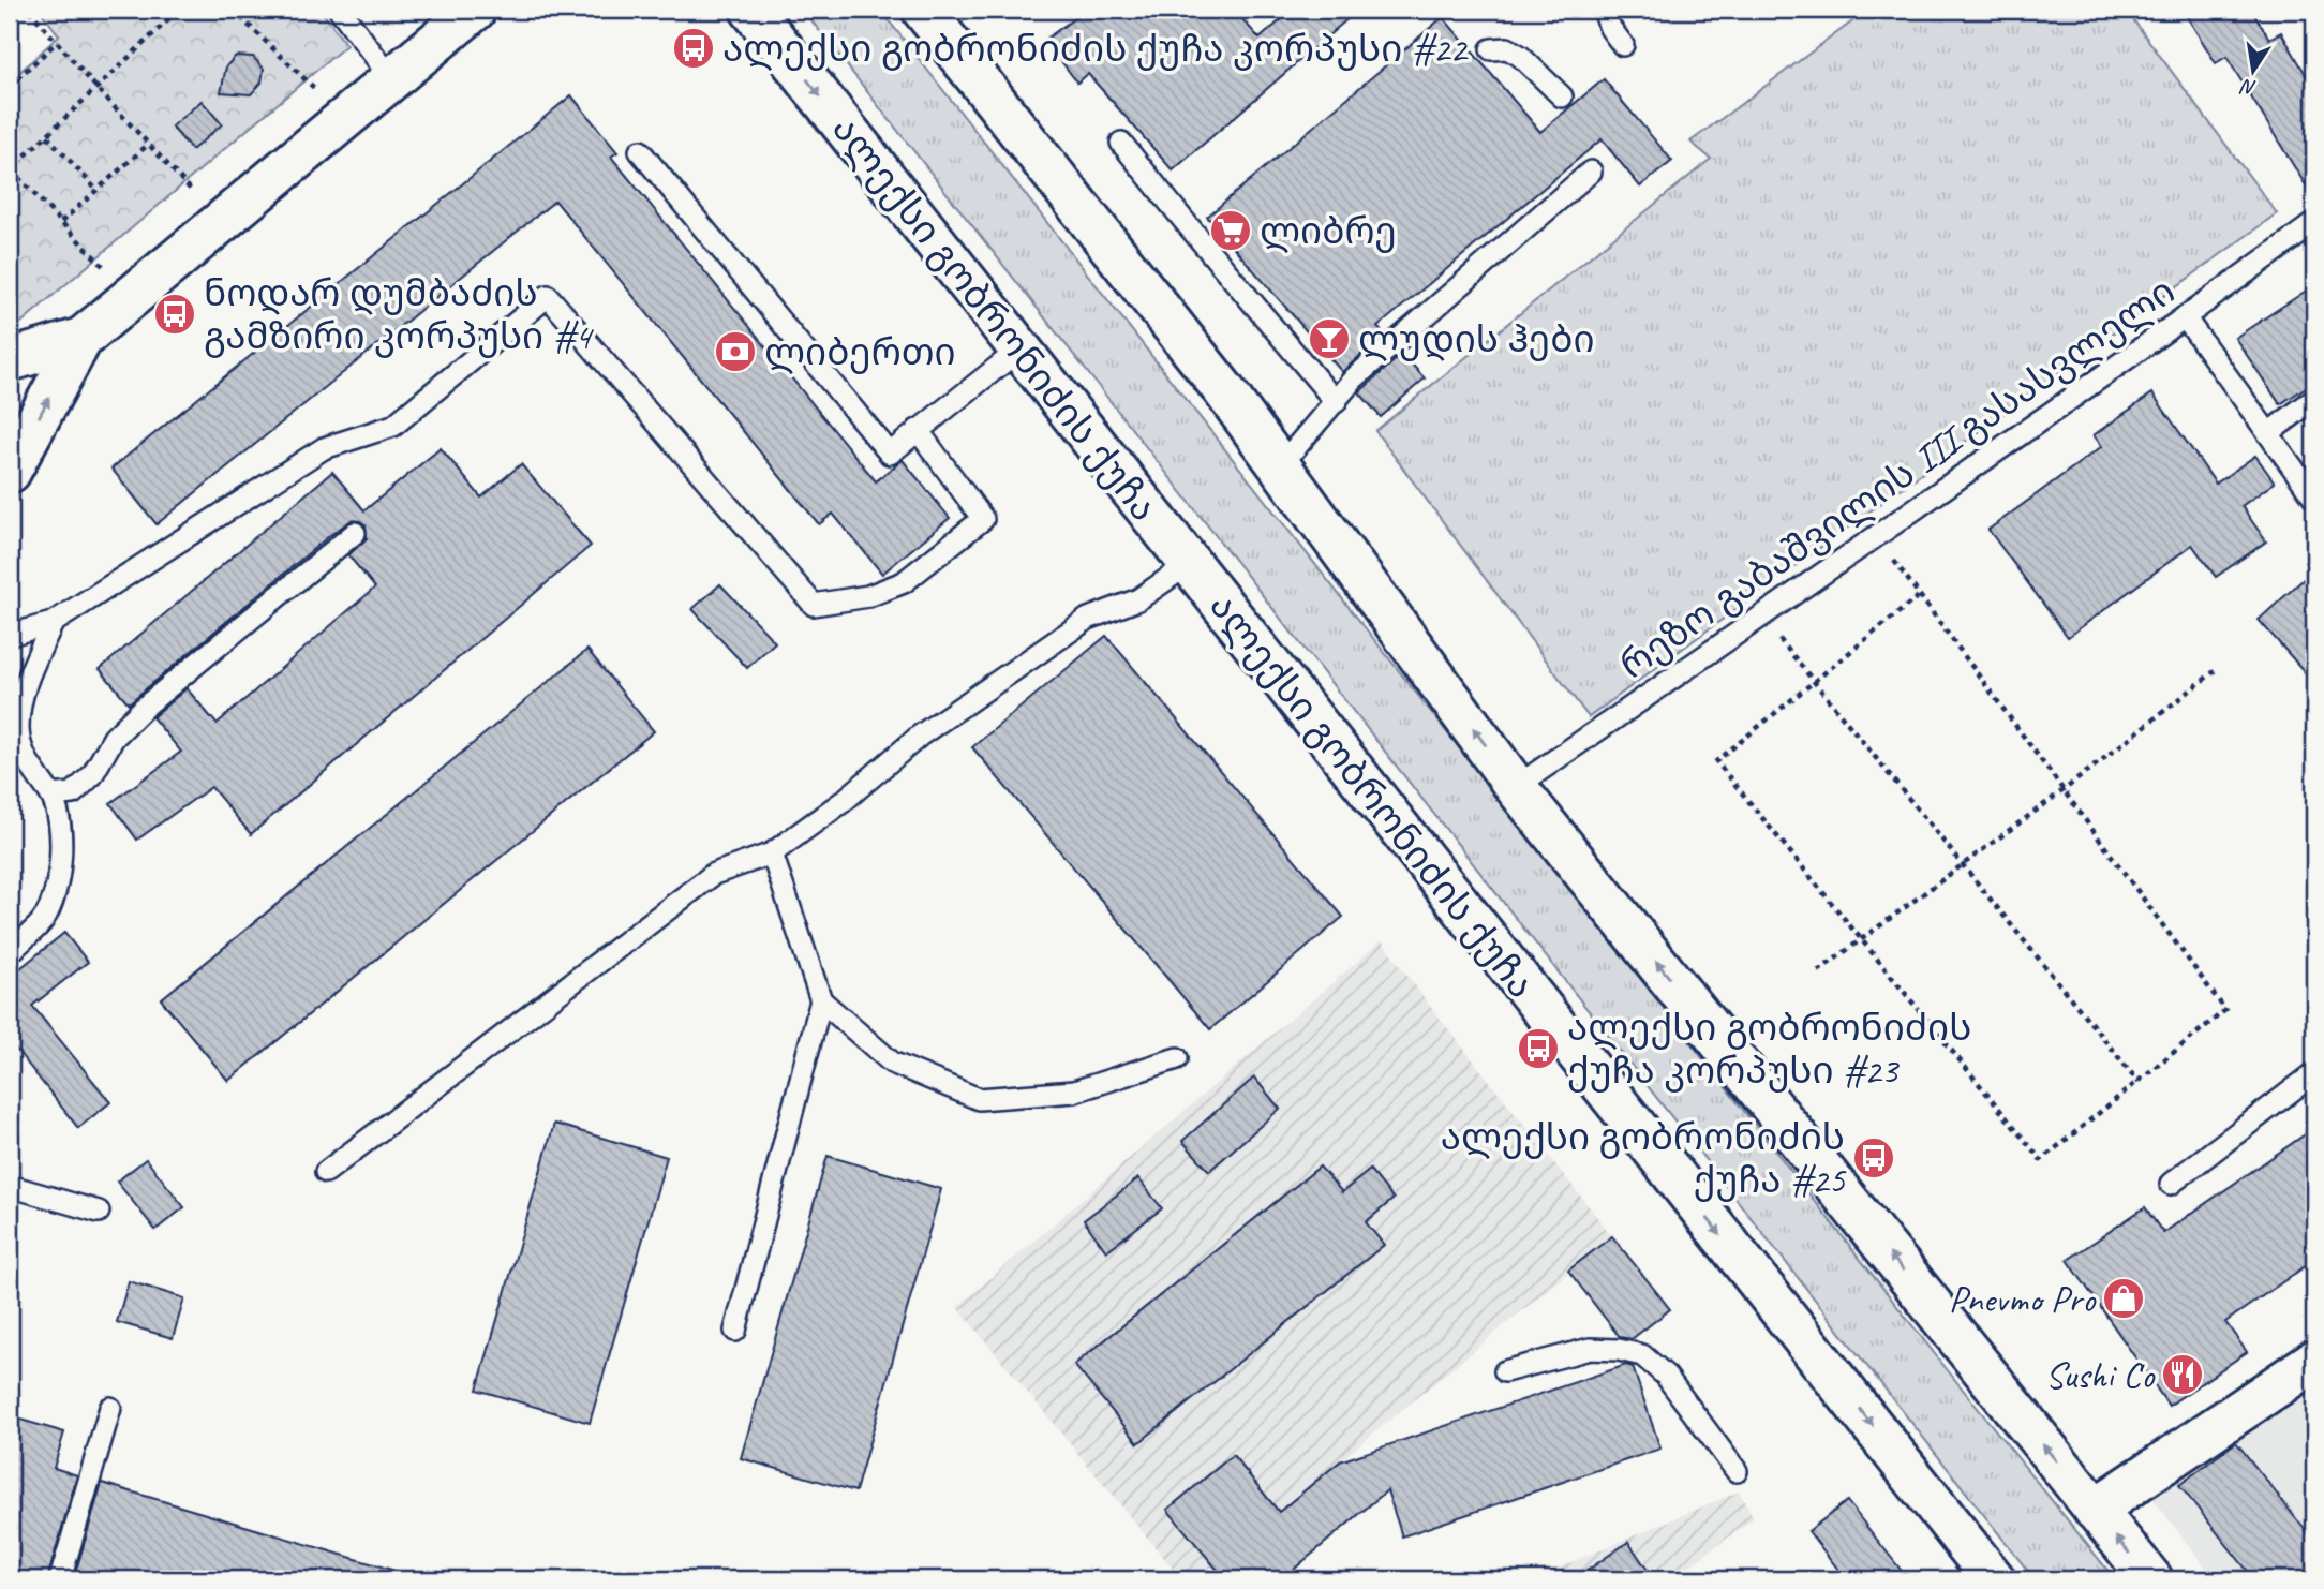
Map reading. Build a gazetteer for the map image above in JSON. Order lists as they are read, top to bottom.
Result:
{
  "streets": {
    "main road": ["ალექსი გობრონიძის ქუჩა"],
    "lane": ["რეზო გაბაშვილის III გასასვლელი"]
  },
  "places": {
    "bus stop": [
      "ალექსი გობრონიძის ქუჩა კორპუსი #22",
      "ნოდარ დუმბაძის გამზირი კორპუსი #4",
      "ალექსი გობრონიძის ქუჩა კორპუსი #23",
      "ალექსი გობრონიძის ქუჩა #25"
    ],
    "supermarket": ["ლიბრე"],
    "bar": ["ლუდის ჰები"],
    "bank": ["ლიბერთი"],
    "shop": ["Pnevmo Pro"],
    "restaurant": ["Sushi Co"]
  },
  "north": "bottom"
}
